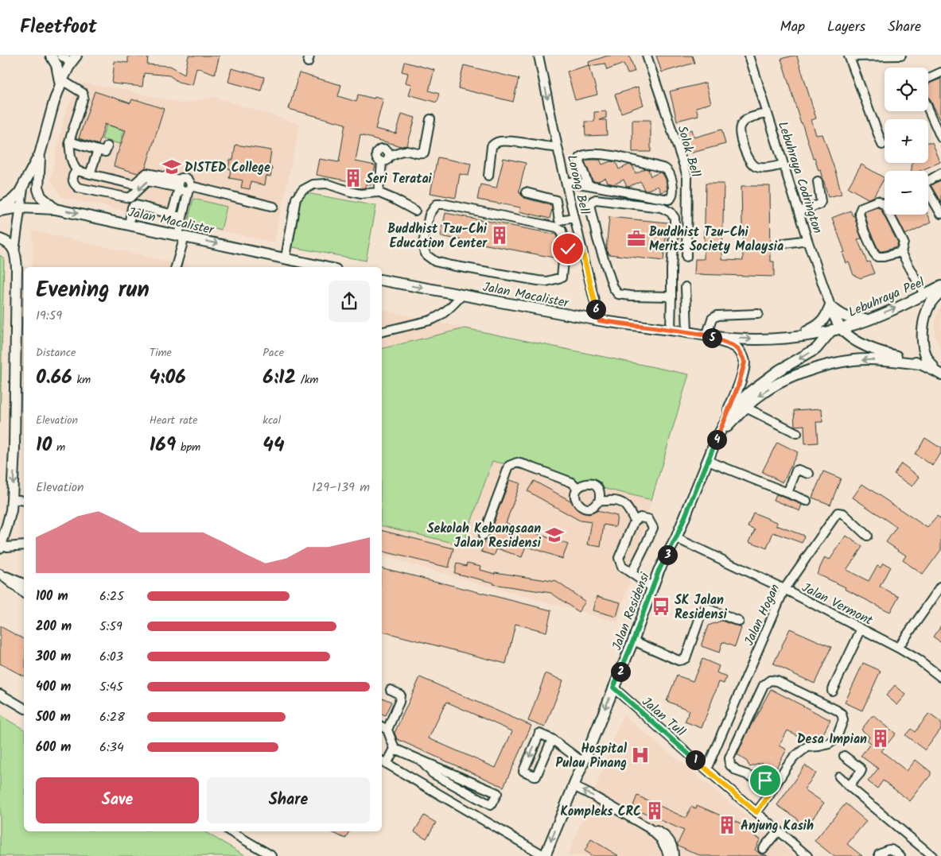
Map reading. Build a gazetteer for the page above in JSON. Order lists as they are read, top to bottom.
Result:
{
  "streets": {
    "main road": [
      "Lebuhraya Codrington",
      "Jalan Macalister",
      "Lebuhraya Peel",
      "Jalan Residensi"
    ],
    "street": [
      "Solok Bell",
      "Lorong Bell",
      "Jalan Vermont",
      "Jalan Hogan",
      "Jalan Tull"
    ]
  },
  "crossings": [
    ["Lebuhraya Codrington", "Jalan Macalister"],
    ["Lebuhraya Codrington", "Lebuhraya Peel"],
    ["Lebuhraya Codrington", "Jalan Residensi"],
    ["Lorong Bell", "Jalan Macalister"],
    ["Jalan Macalister", "Lebuhraya Peel"],
    ["Jalan Macalister", "Jalan Residensi"],
    ["Lebuhraya Peel", "Jalan Residensi"],
    ["Jalan Vermont", "Jalan Residensi"],
    ["Jalan Vermont", "Jalan Hogan"],
    ["Jalan Residensi", "Jalan Tull"],
    ["Jalan Hogan", "Jalan Tull"]
  ],
  "one_way": ["Jalan Macalister", "Jalan Residensi"],
  "places": {
    "school or university": ["DISTED College", "Sekolah Kebangsaan Jalan Residensi"],
    "building": [
      "Seri Teratai",
      "Buddhist Tzu-Chi Education Center",
      "Desa Impian",
      "Kompleks CRC",
      "Anjung Kasih"
    ],
    "office": ["Buddhist Tzu-Chi Merits Society Malaysia"],
    "bus stop": ["SK Jalan Residensi"],
    "hospital": ["Hospital Pulau Pinang"]
  },
  "page": {
    "header": "Fleetfoot",
    "nav": ["Map", "Layers", "Share"],
    "map_buttons": ["+", "−"],
    "heading": ["Evening run", "19:59"],
    "pins": [
      "6",
      "5",
      "4",
      "3",
      "2",
      "1"
    ],
    "stats": [
      ["Distance", "0.66 km"],
      ["Time", "4:06"],
      ["Pace", "6:12 /km"],
      ["Elevation", "10 m"],
      ["Heart rate", "169 bpm"],
      ["kcal", "44"]
    ],
    "chart": ["Elevation", "129–139 m"],
    "list": [
      {
        "name": "100 m",
        "note": "6:25"
      },
      {
        "name": "200 m",
        "note": "5:59"
      },
      {
        "name": "300 m",
        "note": "6:03"
      },
      {
        "name": "400 m",
        "note": "5:45"
      },
      {
        "name": "500 m",
        "note": "6:28"
      },
      {
        "name": "600 m",
        "note": "6:34"
      }
    ],
    "buttons": ["Save", "Share"]
  }
}
